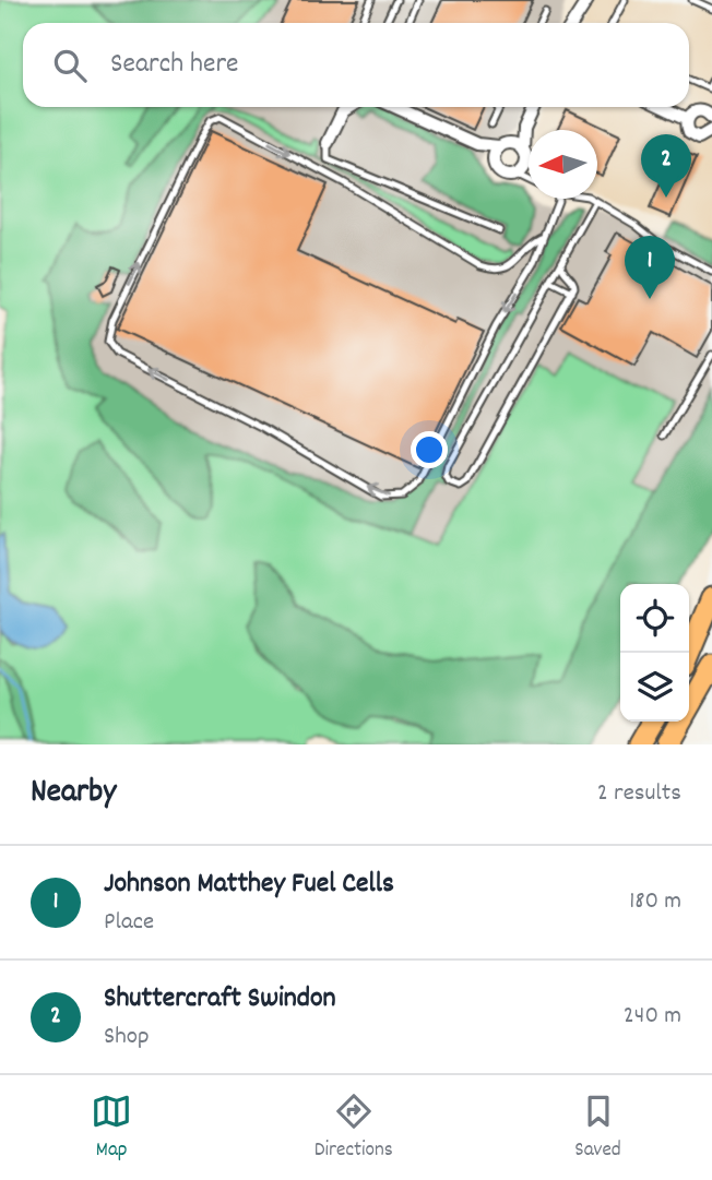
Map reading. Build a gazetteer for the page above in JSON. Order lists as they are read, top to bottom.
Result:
{
  "north": "left",
  "page": {
    "search": "Search here",
    "pins": ["2", "1"],
    "heading": ["Nearby", "2 results"],
    "list": [
      {
        "mark": "1",
        "name": "Johnson Matthey Fuel Cells",
        "note": "Place",
        "value": "180 m"
      },
      {
        "mark": "2",
        "name": "Shuttercraft Swindon",
        "note": "Shop",
        "value": "240 m"
      }
    ],
    "nav": ["Map", "Directions", "Saved"]
  }
}
